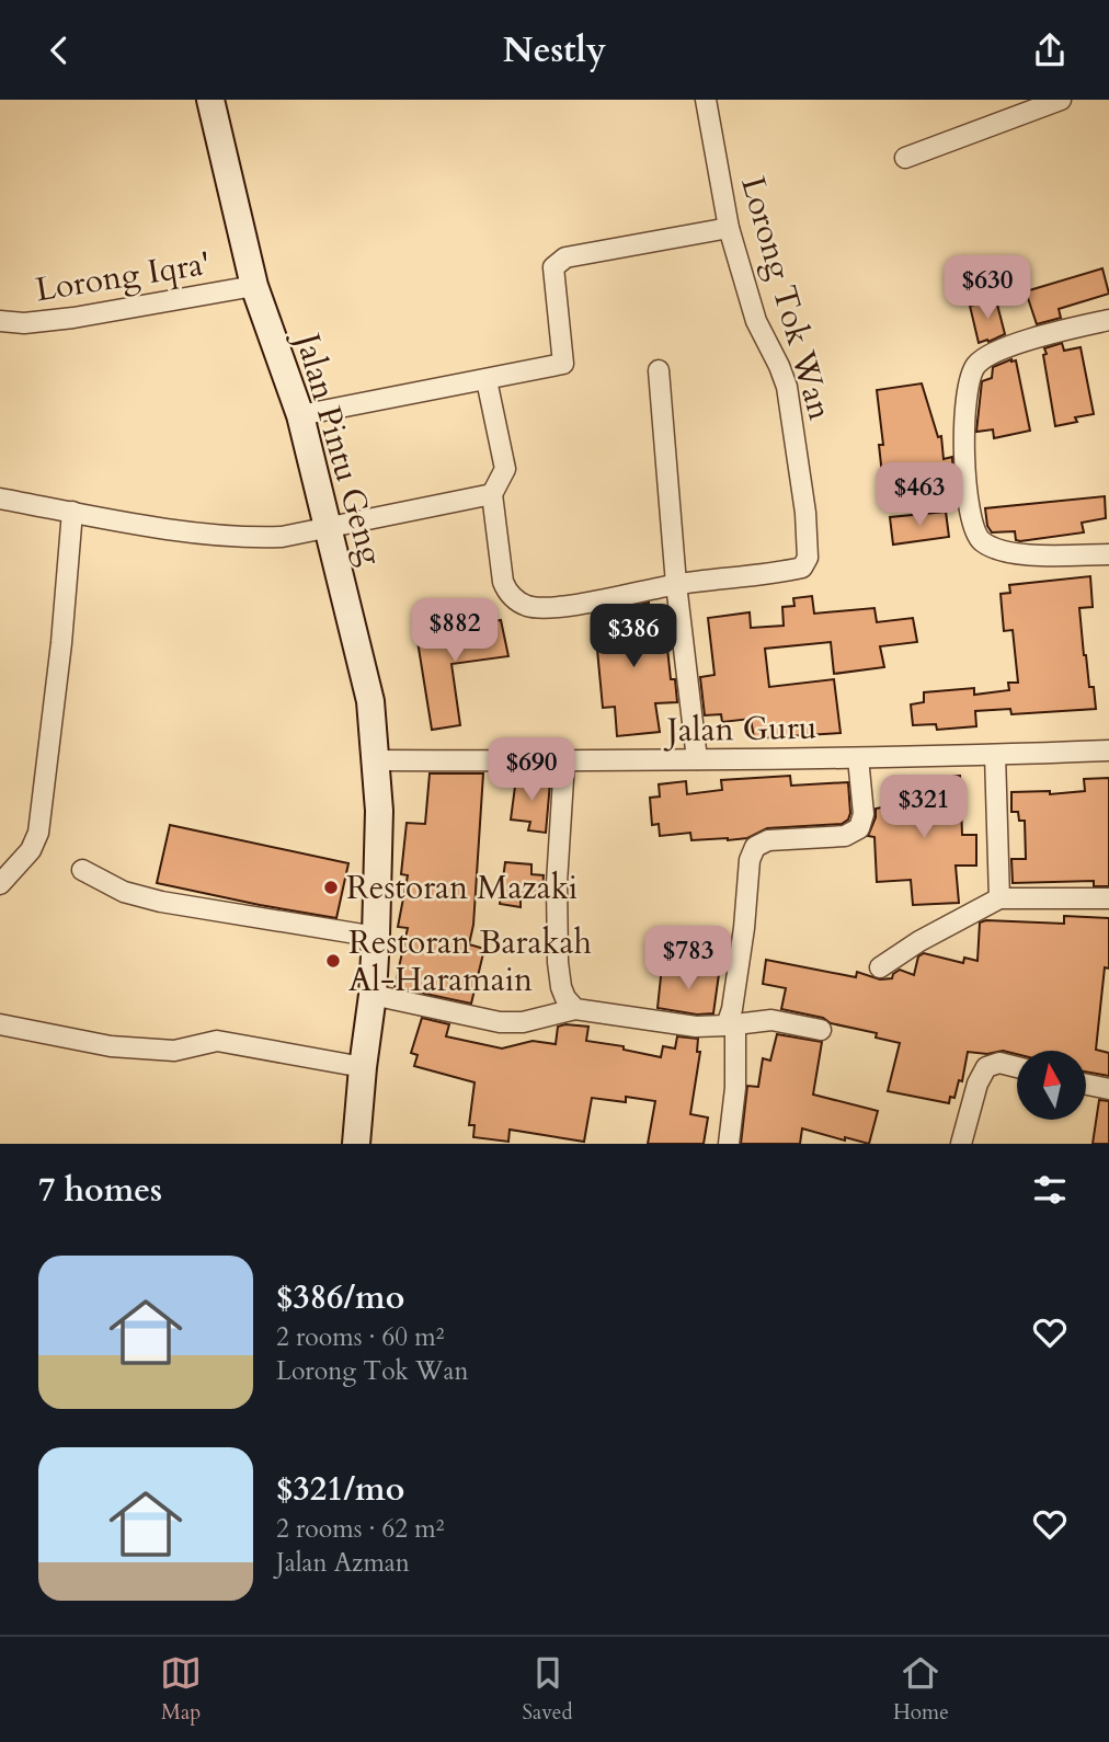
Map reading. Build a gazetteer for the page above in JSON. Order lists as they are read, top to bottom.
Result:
{
  "streets": {
    "main road": ["Jalan Pintu Geng"],
    "street": ["Lorong Iqra'", "Lorong Tok Wan", "Jalan Guru"]
  },
  "crossings": [
    ["Lorong Iqra'", "Jalan Pintu Geng"],
    ["Jalan Pintu Geng", "Jalan Guru"]
  ],
  "places": ["Restoran Mazaki", "Restoran Barakah Al-Haramain"],
  "north": "top",
  "page": {
    "header": "Nestly",
    "price": [
      "$630",
      "$463",
      "$882",
      "$386",
      "$690",
      "$321",
      "$783"
    ],
    "heading": "7 homes",
    "list": [
      {
        "name": "$386/mo",
        "note": "2 rooms · 60 m² · Lorong Tok Wan"
      },
      {
        "name": "$321/mo",
        "note": "2 rooms · 62 m² · Jalan Azman"
      }
    ],
    "tabs": ["Map", "Saved", "Home"]
  }
}
